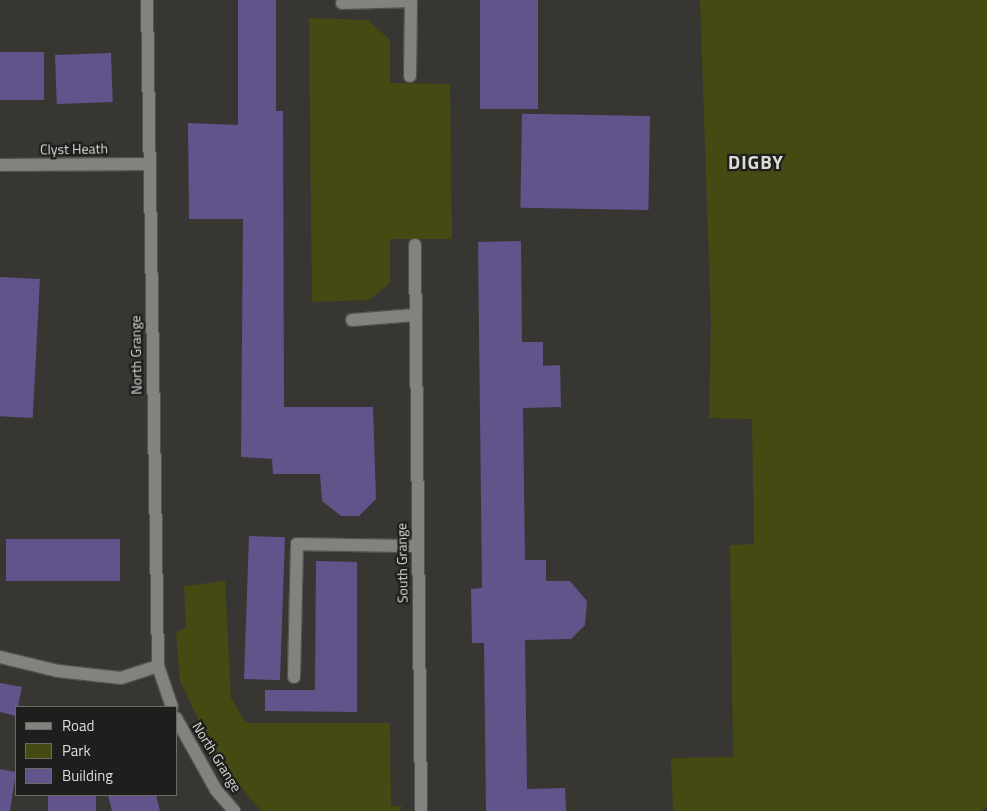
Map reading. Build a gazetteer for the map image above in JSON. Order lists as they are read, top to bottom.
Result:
{
  "streets": {
    "street": ["Clyst Heath", "North Grange", "South Grange"]
  },
  "crossings": [
    ["Clyst Heath", "North Grange"]
  ],
  "districts": ["DIGBY"],
  "legend": ["Road", "Park", "Building"]
}
